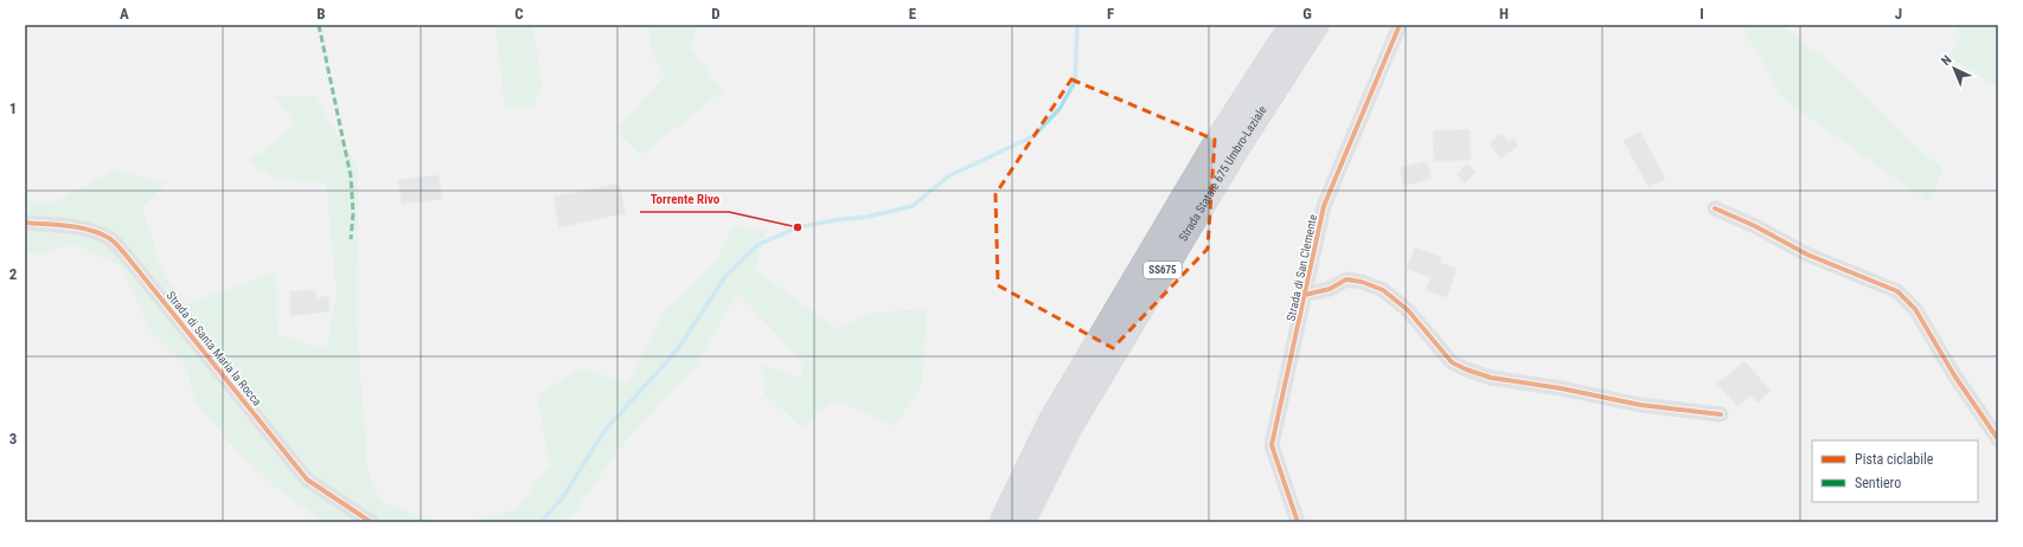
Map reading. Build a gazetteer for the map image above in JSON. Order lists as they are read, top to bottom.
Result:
{
  "streets": {
    "highway": ["Strada Statale 675 Umbro-Laziale", "SS675"],
    "street": ["Strada di San Clemente", "Strada di Santa Maria la Rocca"]
  },
  "places": ["Torrente Rivo"],
  "legend": ["Pista ciclabile", "Sentiero"],
  "north": "top left",
  "grid": {
    "columns": [
      "A",
      "B",
      "C",
      "D",
      "E",
      "F",
      "G",
      "H",
      "I",
      "J"
    ],
    "rows": ["1", "2", "3"]
  }
}
